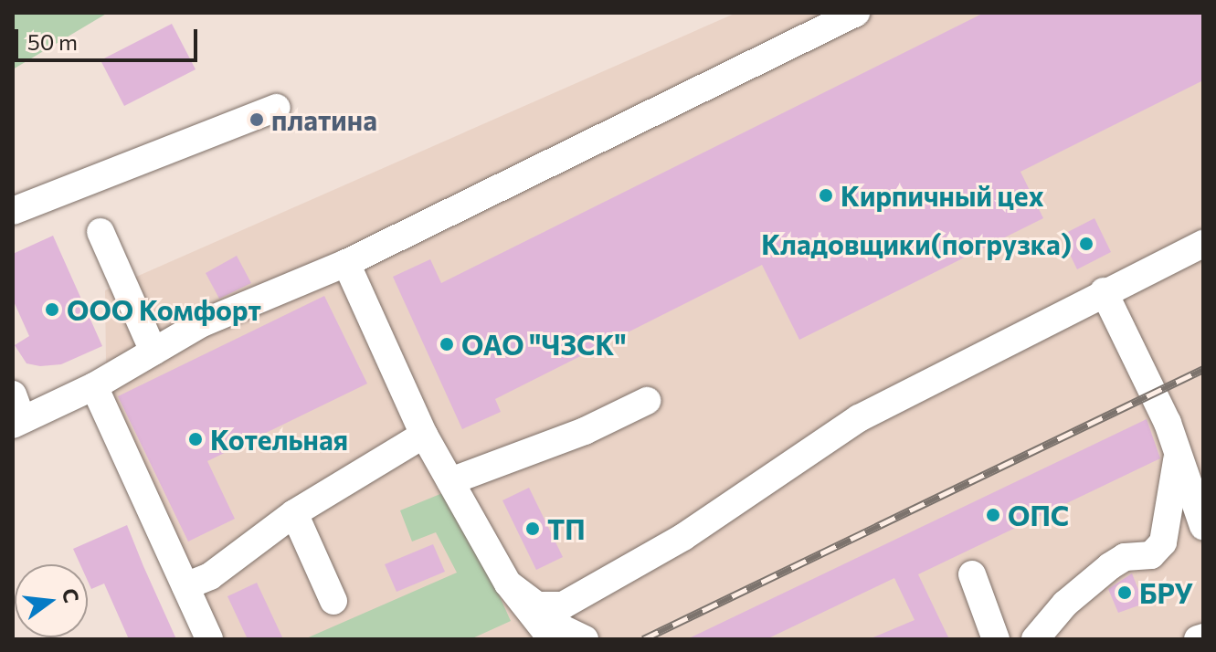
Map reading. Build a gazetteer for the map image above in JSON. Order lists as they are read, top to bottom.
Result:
{
  "places": [
    "платина",
    "Кирпичный цех",
    "Кладовщики(погрузка)",
    "ООО Комфорт",
    "ОАО \"ЧЗСК\"",
    "Котельная",
    "ОПС",
    "ТП",
    "БРУ"
  ],
  "scale_bar": "50 m",
  "north": "right"
}
